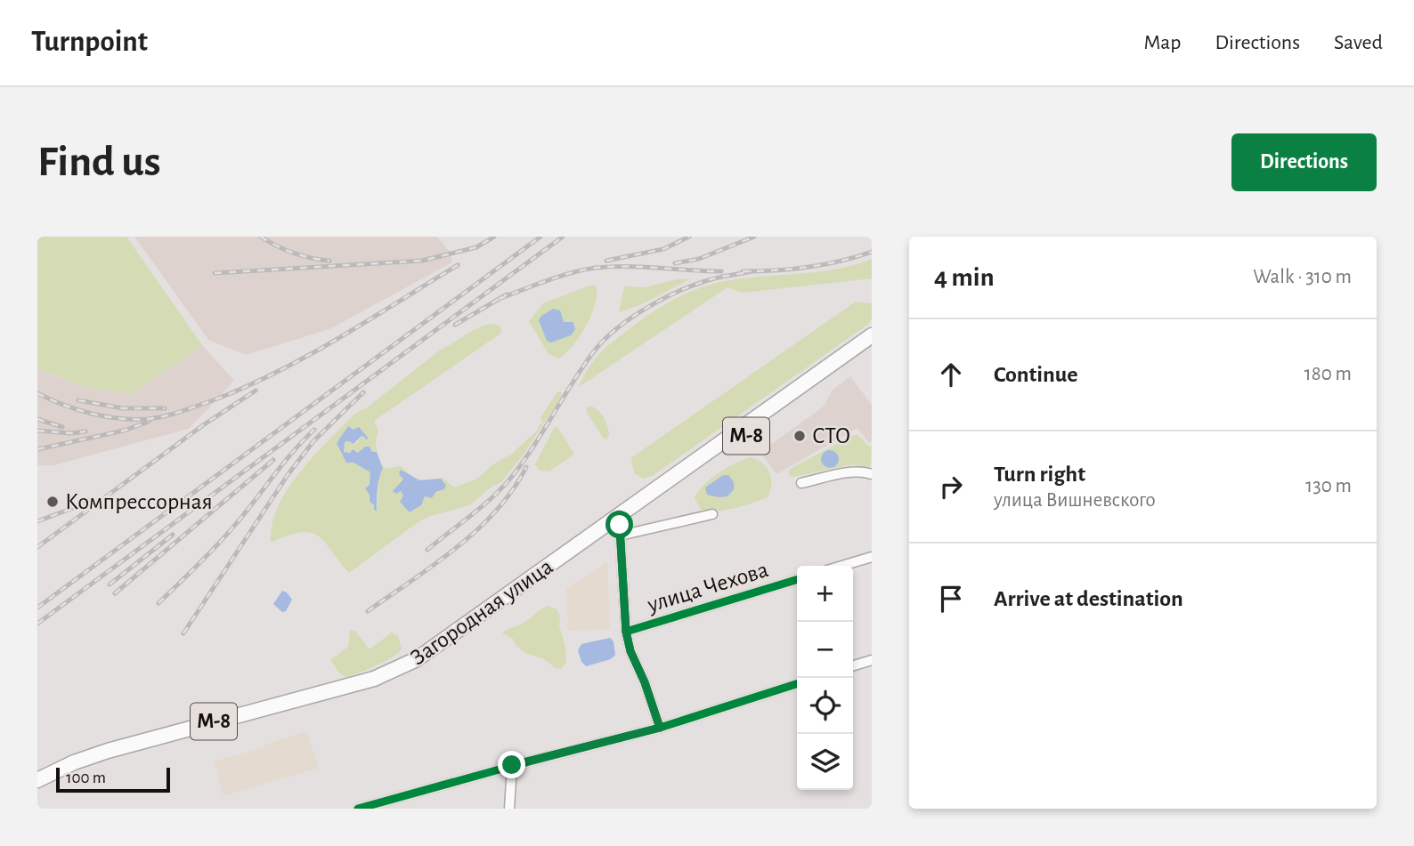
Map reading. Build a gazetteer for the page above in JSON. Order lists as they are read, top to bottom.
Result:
{
  "streets": {
    "highway": ["М-8", "Загородная улица"],
    "street": ["улица Чехова"]
  },
  "places": ["СТО", "Компрессорная"],
  "scale_bar": "100 m",
  "page": {
    "header": "Turnpoint",
    "nav": ["Map", "Directions", "Saved"],
    "buttons": "Directions",
    "title": "Find us",
    "heading": ["4 min", "Walk · 310 m"],
    "list": [
      ["Continue", "180 m"],
      ["Turn right", "улица Вишневского", "130 m"],
      "Arrive at destination"
    ],
    "map_buttons": ["+", "−"],
    "scale": "100 m"
  }
}
